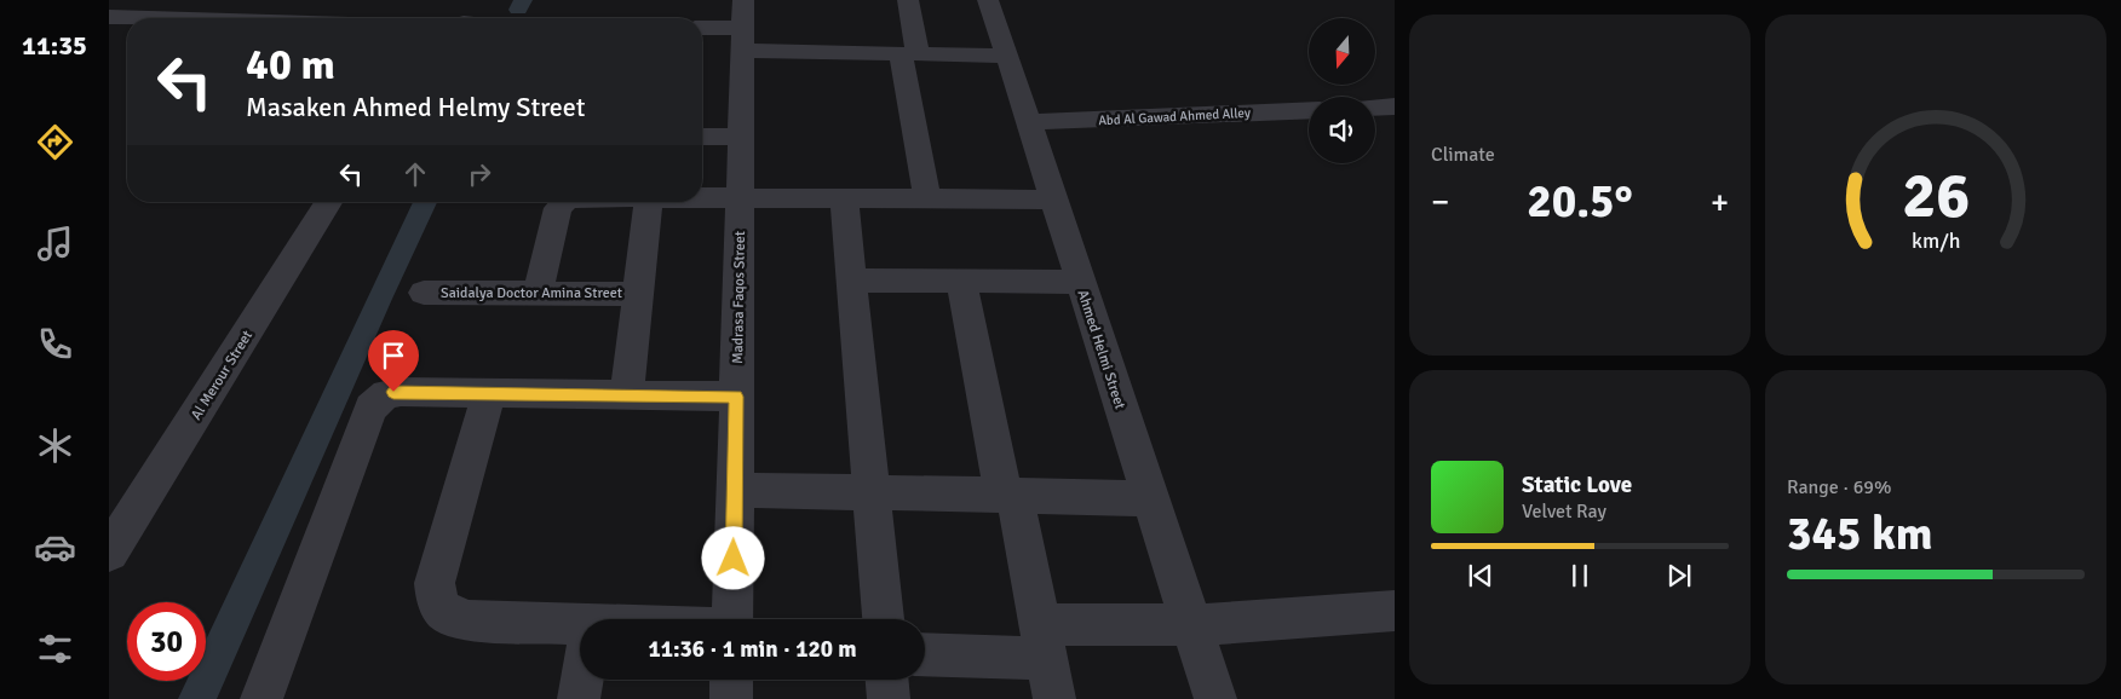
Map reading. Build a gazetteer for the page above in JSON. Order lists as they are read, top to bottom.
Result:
{
  "streets": {
    "street": [
      "Abd Al Gawad Ahmed Alley",
      "Saidalya Doctor Amina Street",
      "Madrasa Faqos Street",
      "Ahmed Helmi Street",
      "Al Merour Street"
    ]
  },
  "crossings": [
    ["Abd Al Gawad Ahmed Alley", "Ahmed Helmi Street"]
  ],
  "north": "bottom",
  "page": {
    "tabs": "11:35",
    "tile": [
      "Climate",
      ["Range · 69%", "345 km"]
    ],
    "turn": ["40 m", "Masaken Ahmed Helmy Street"],
    "heat": ["−", "20.5°", "+"],
    "song": ["Static Love", "Velvet Ray"],
    "limit": "30",
    "trip": "11:36 · 1 min · 120 m",
    "gauge": ["26", "km/h"]
  }
}
